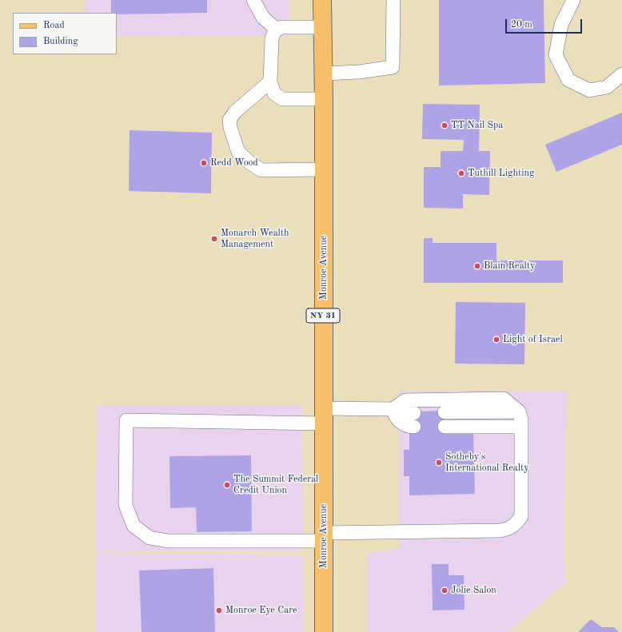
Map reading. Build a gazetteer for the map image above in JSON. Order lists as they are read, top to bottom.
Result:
{
  "streets": {
    "main road": ["Monroe Avenue", "NY 31"]
  },
  "places": [
    "TT Nail Spa",
    "Redd Wood",
    "Tuthill Lighting",
    "Monarch Wealth Management",
    "Blain Realty",
    "Light of Israel",
    "Sotheby's International Realty",
    "The Summit Federal Credit Union",
    "Jolie Salon",
    "Monroe Eye Care"
  ],
  "legend": ["Road", "Building"],
  "scale_bar": "20 m"
}
